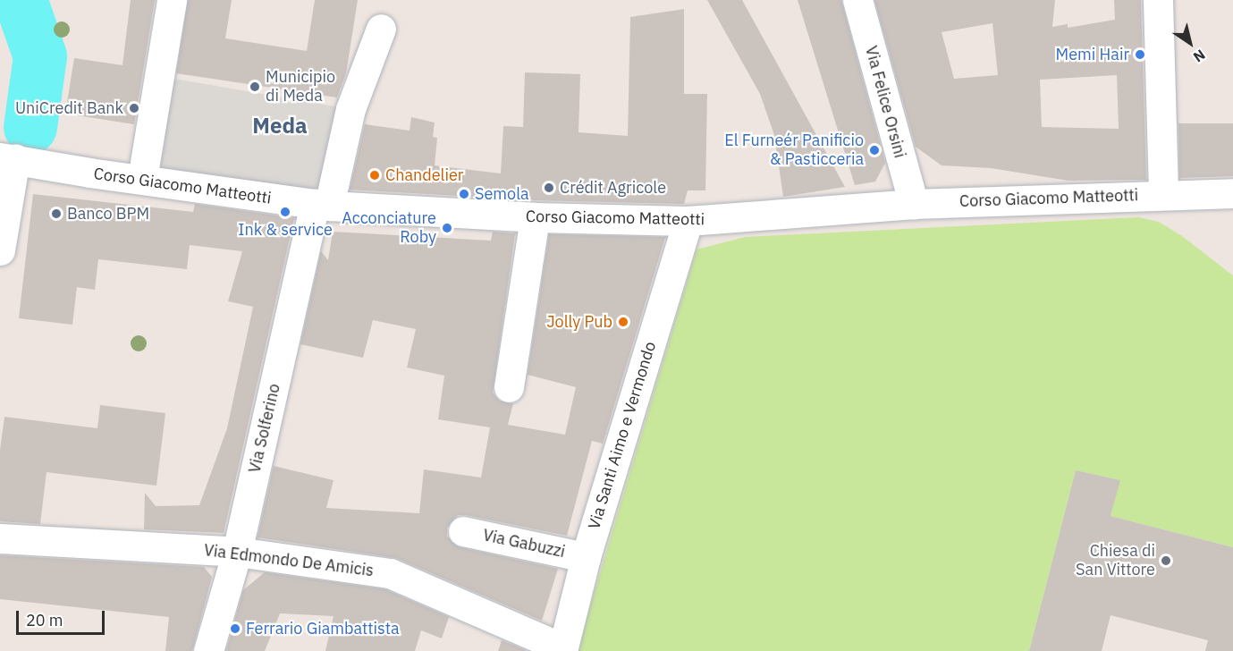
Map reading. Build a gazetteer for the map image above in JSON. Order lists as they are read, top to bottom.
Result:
{
  "streets": {
    "street": [
      "Via Felice Orsini",
      "Corso Giacomo Matteotti",
      "Via Solferino",
      "Via Santi Aimo e Vermondo",
      "Via Gabuzzi",
      "Via Edmondo De Amicis"
    ]
  },
  "crossings": [
    ["Via Felice Orsini", "Corso Giacomo Matteotti"],
    ["Corso Giacomo Matteotti", "Via Solferino"],
    ["Corso Giacomo Matteotti", "Via Santi Aimo e Vermondo"],
    ["Via Solferino", "Via Edmondo De Amicis"],
    ["Via Santi Aimo e Vermondo", "Via Gabuzzi"],
    ["Via Santi Aimo e Vermondo", "Via Edmondo De Amicis"]
  ],
  "districts": ["Meda"],
  "places": [
    "Memi Hair",
    "Municipio di Meda",
    "UniCredit Bank",
    "El Furneér Panificio & Pasticceria",
    "Chandelier",
    "Crédit Agricole",
    "Semola",
    "Ink & service",
    "Banco BPM",
    "Acconciature Roby",
    "Jolly Pub",
    "Chiesa di San Vittore",
    "Ferrario Giambattista"
  ],
  "scale_bar": "20 m",
  "north": "bottom right"
}
